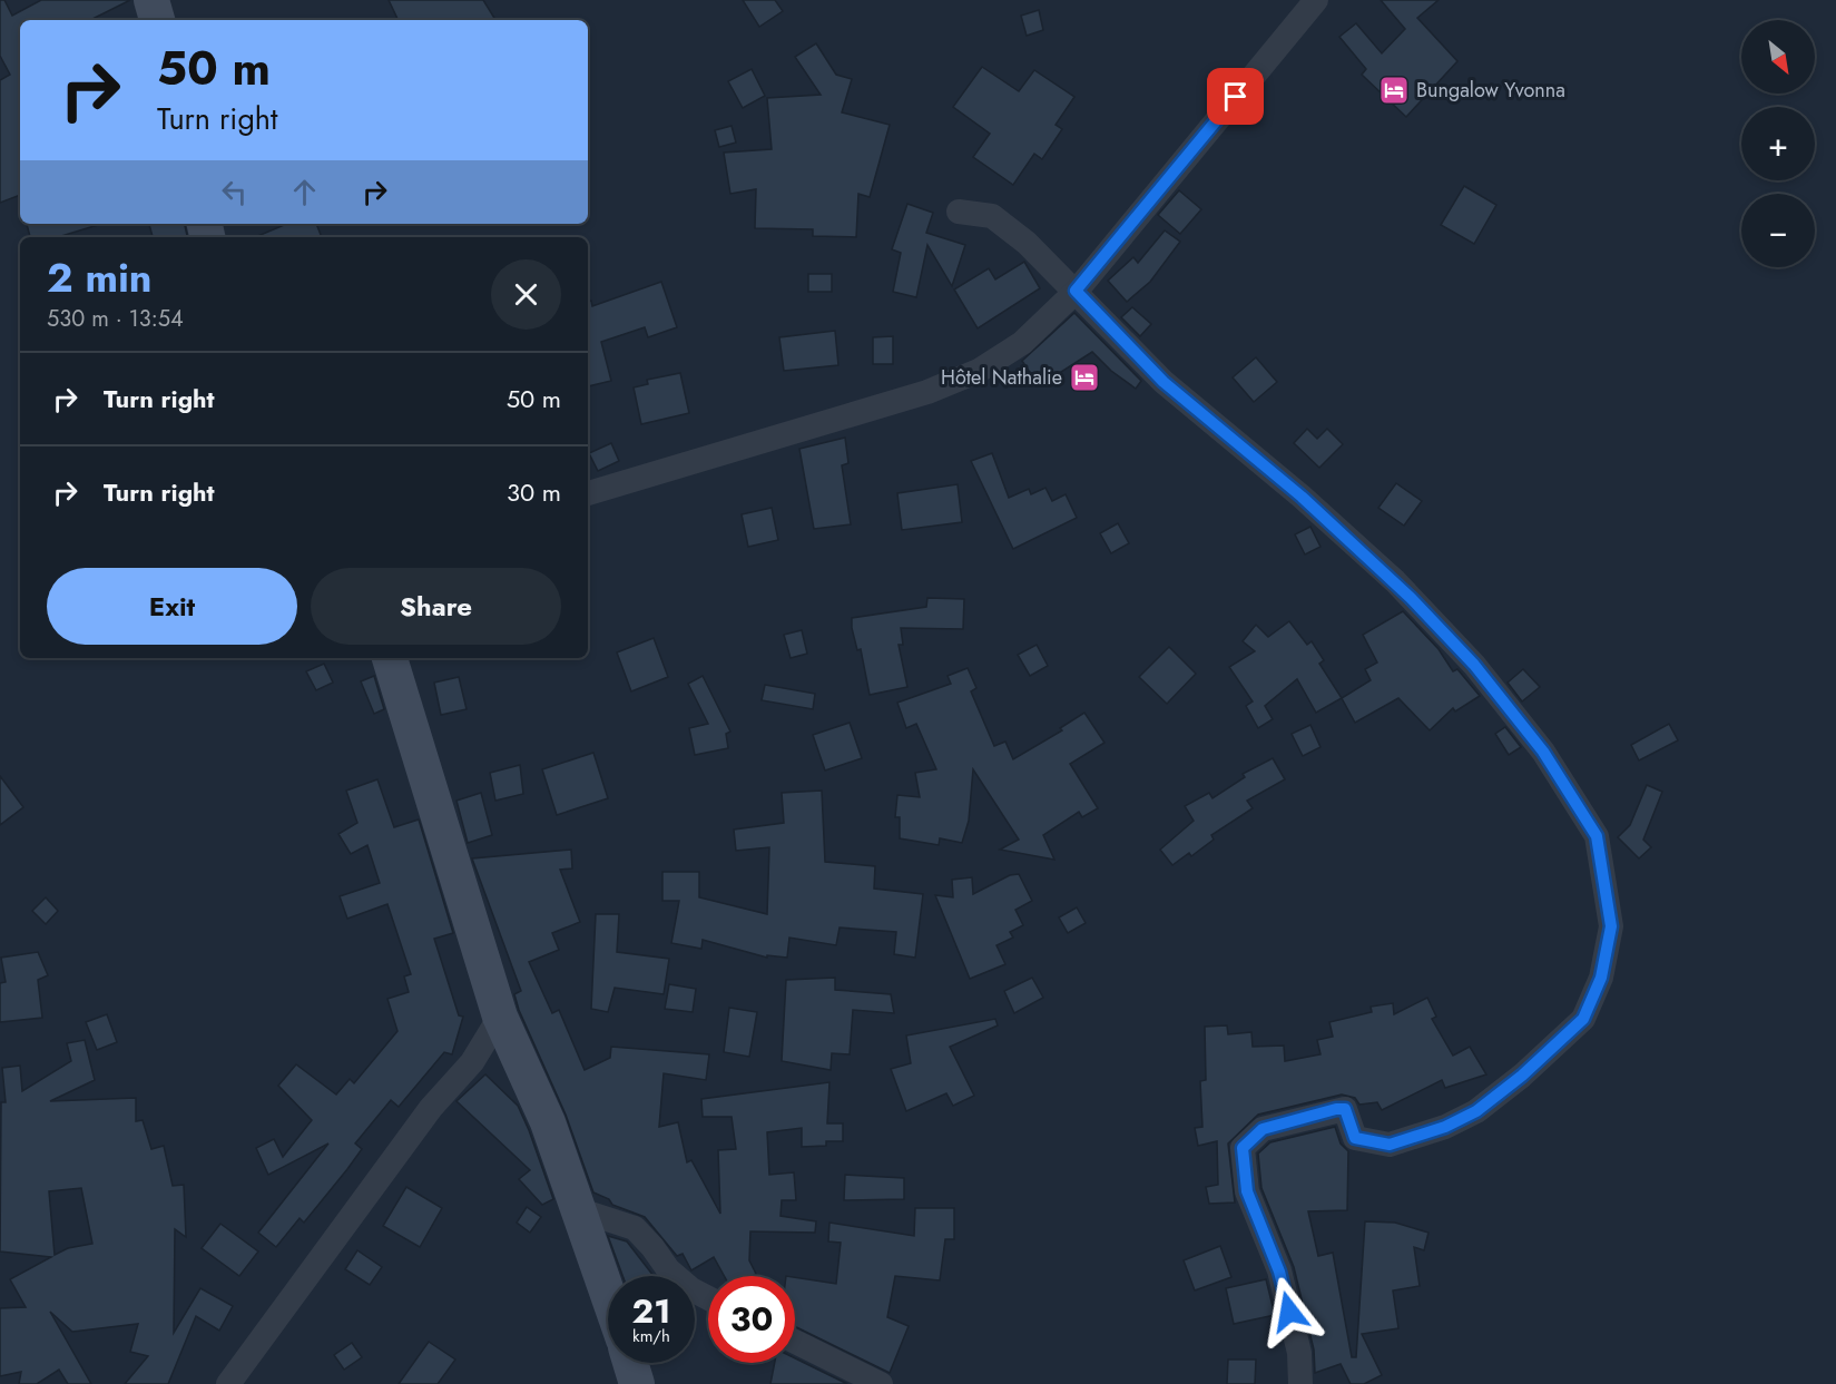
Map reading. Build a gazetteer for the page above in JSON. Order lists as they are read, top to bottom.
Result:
{
  "places": {
    "hotel": ["Bungalow Yvonna", "Hôtel Nathalie"]
  },
  "north": "bottom right",
  "page": {
    "map_buttons": ["+", "−"],
    "turn": ["50 m", "Turn right"],
    "heading": ["2 min", "530 m · 13:54"],
    "list": [
      {
        "name": "Turn right",
        "value": "50 m"
      },
      {
        "name": "Turn right",
        "value": "30 m"
      }
    ],
    "buttons": ["Exit", "Share"],
    "speed": "21 km/h",
    "limit": "30"
  }
}
